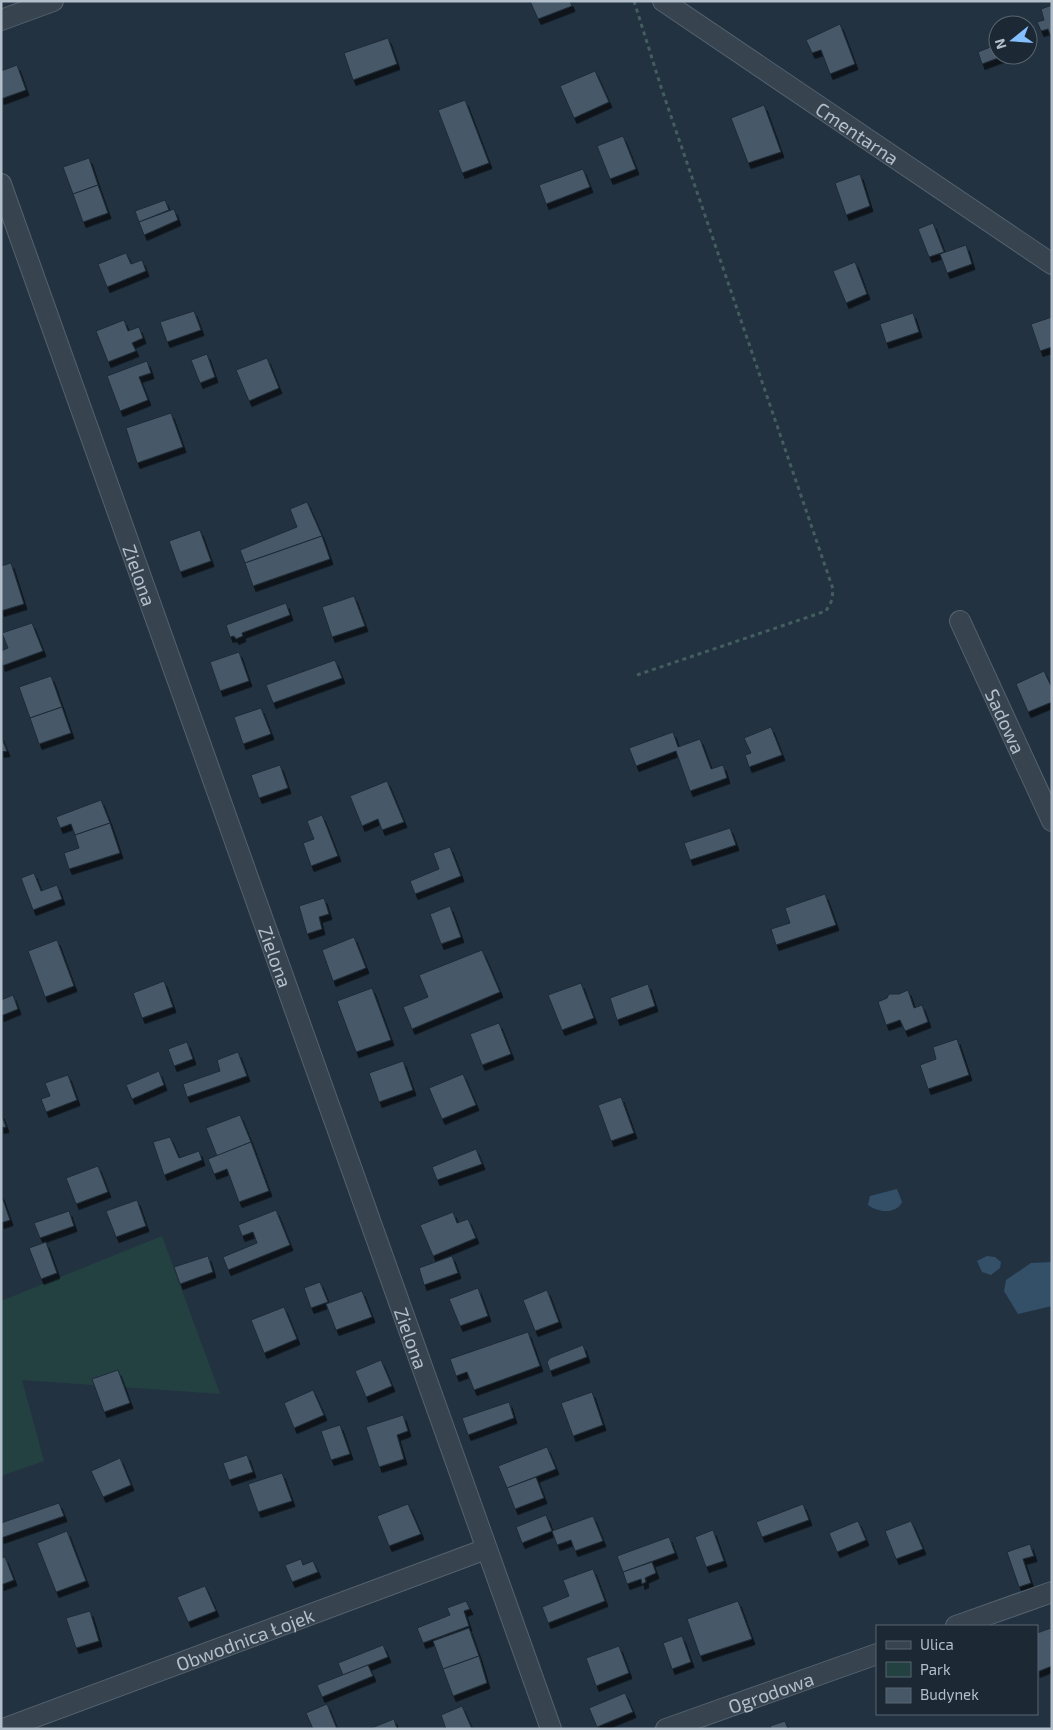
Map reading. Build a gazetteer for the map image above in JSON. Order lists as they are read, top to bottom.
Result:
{
  "streets": {
    "street": [
      "Cmentarna",
      "Zielona",
      "Sadowa",
      "Obwodnica Łojek",
      "Ogrodowa"
    ]
  },
  "crossings": [
    ["Zielona", "Obwodnica Łojek"]
  ],
  "legend": ["Ulica", "Park", "Budynek"],
  "north": "left"
}
